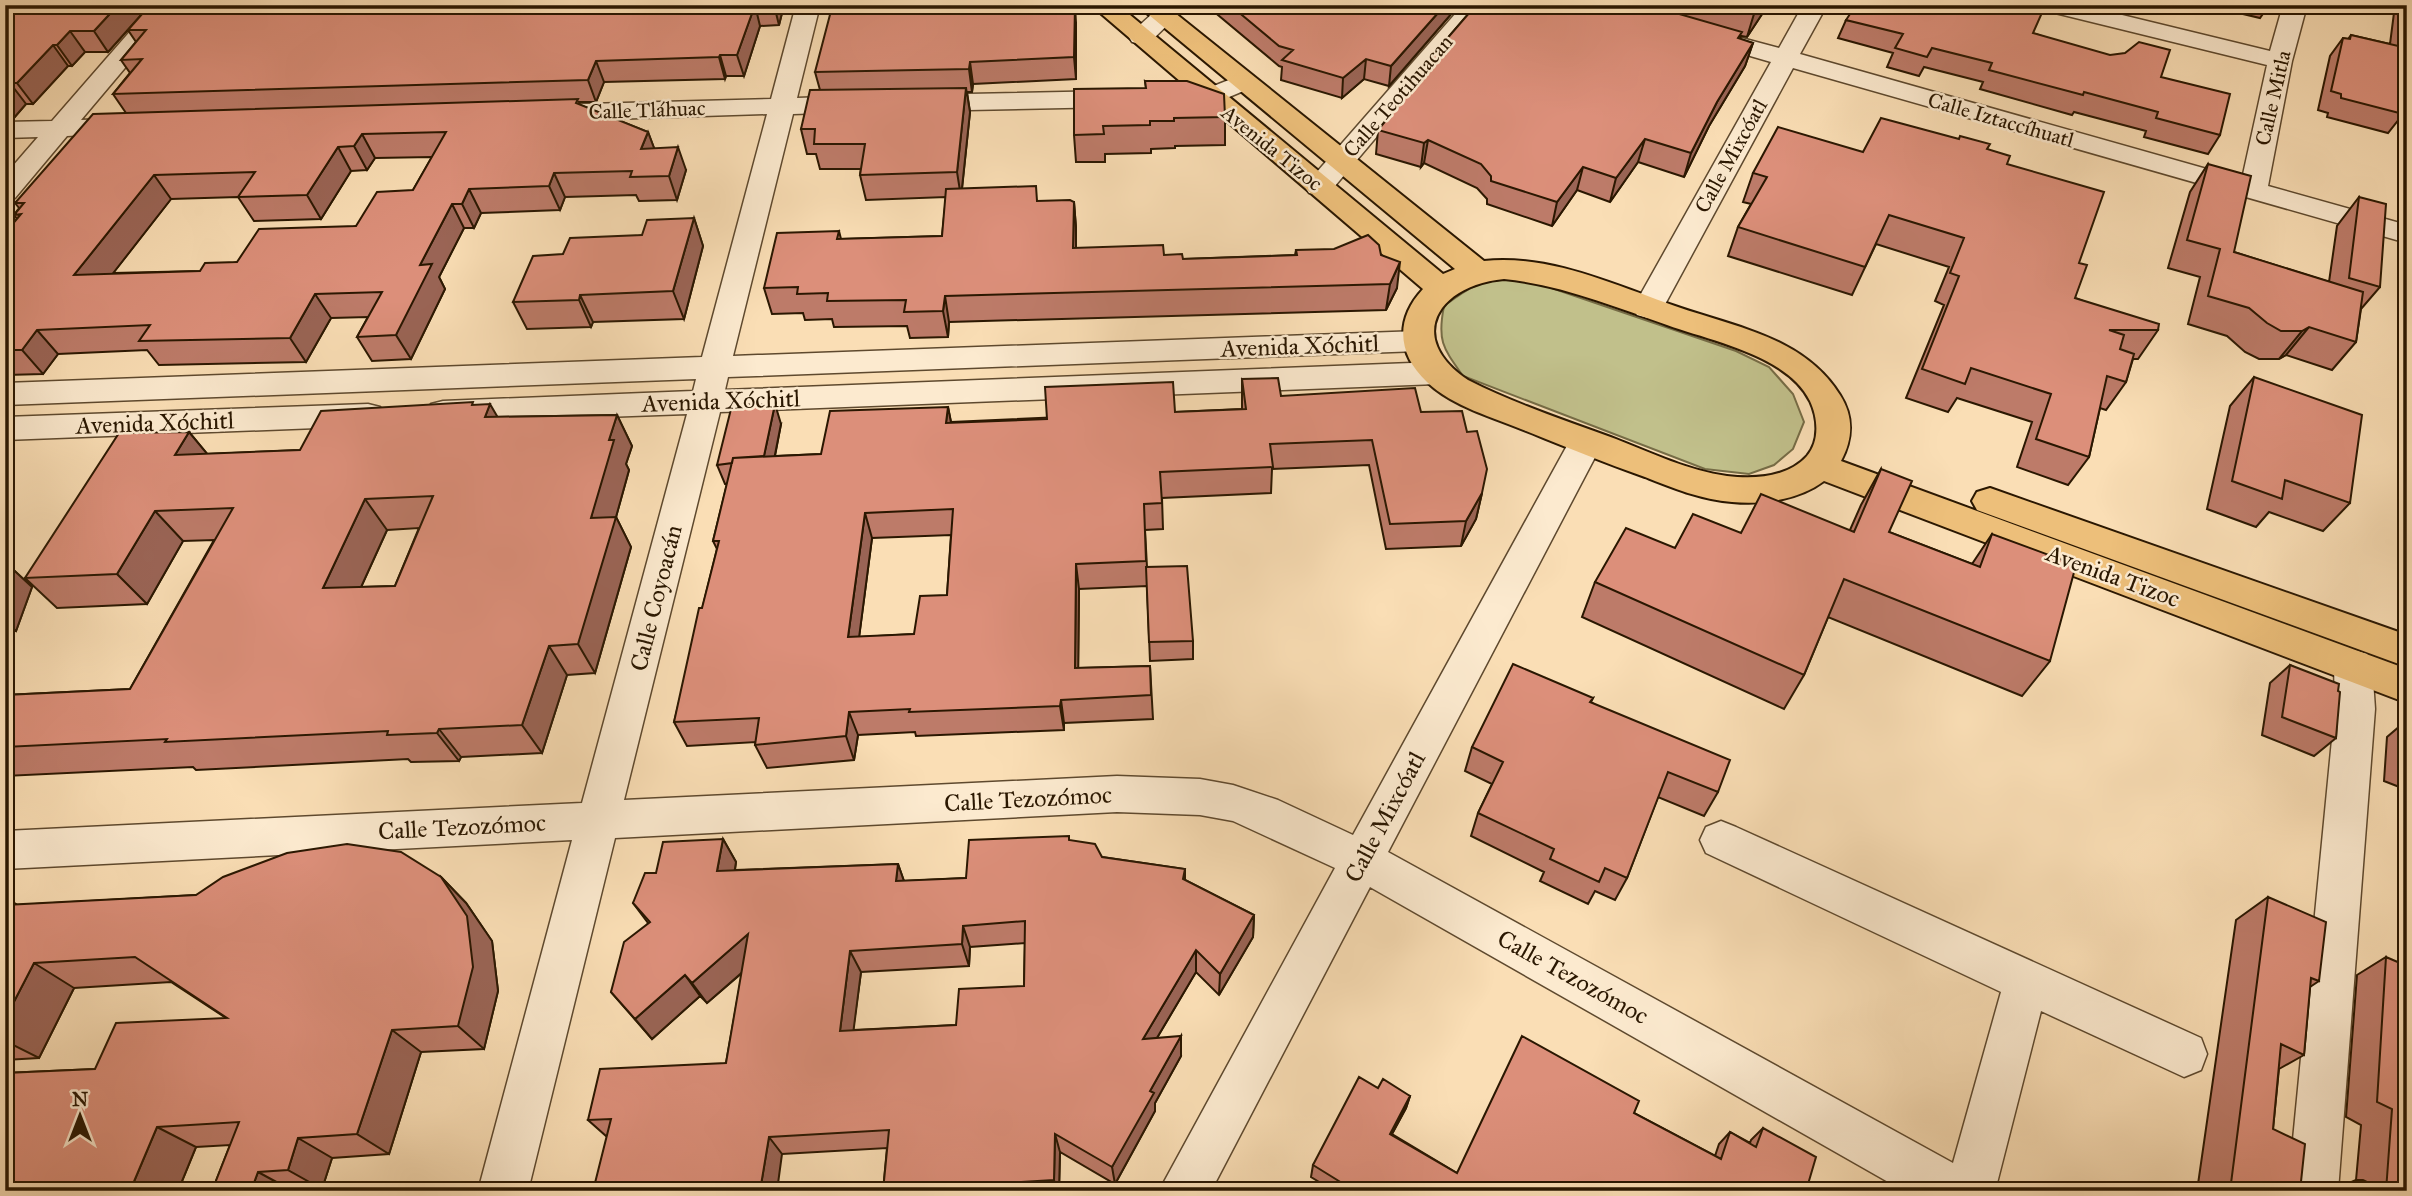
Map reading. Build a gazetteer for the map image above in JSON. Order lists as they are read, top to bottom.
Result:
{
  "streets": {
    "main road": ["Avenida Tizoc"],
    "street": [
      "Calle Teotihuacan",
      "Calle Mitla",
      "Calle Tláhuac",
      "Calle Iztaccíhuatl",
      "Calle Mixcóatl",
      "Avenida Xóchitl",
      "Calle Coyoacán",
      "Calle Tezozómoc"
    ]
  },
  "crossings": [
    ["Calle Teotihuacan", "Avenida Tizoc"],
    ["Calle Mitla", "Calle Iztaccíhuatl"],
    ["Calle Tláhuac", "Avenida Tizoc"],
    ["Calle Tláhuac", "Calle Coyoacán"],
    ["Calle Iztaccíhuatl", "Calle Mixcóatl"],
    ["Calle Mixcóatl", "Calle Tezozómoc"],
    ["Avenida Xóchitl", "Calle Coyoacán"],
    ["Calle Coyoacán", "Calle Tezozómoc"]
  ],
  "north": "top"
}
